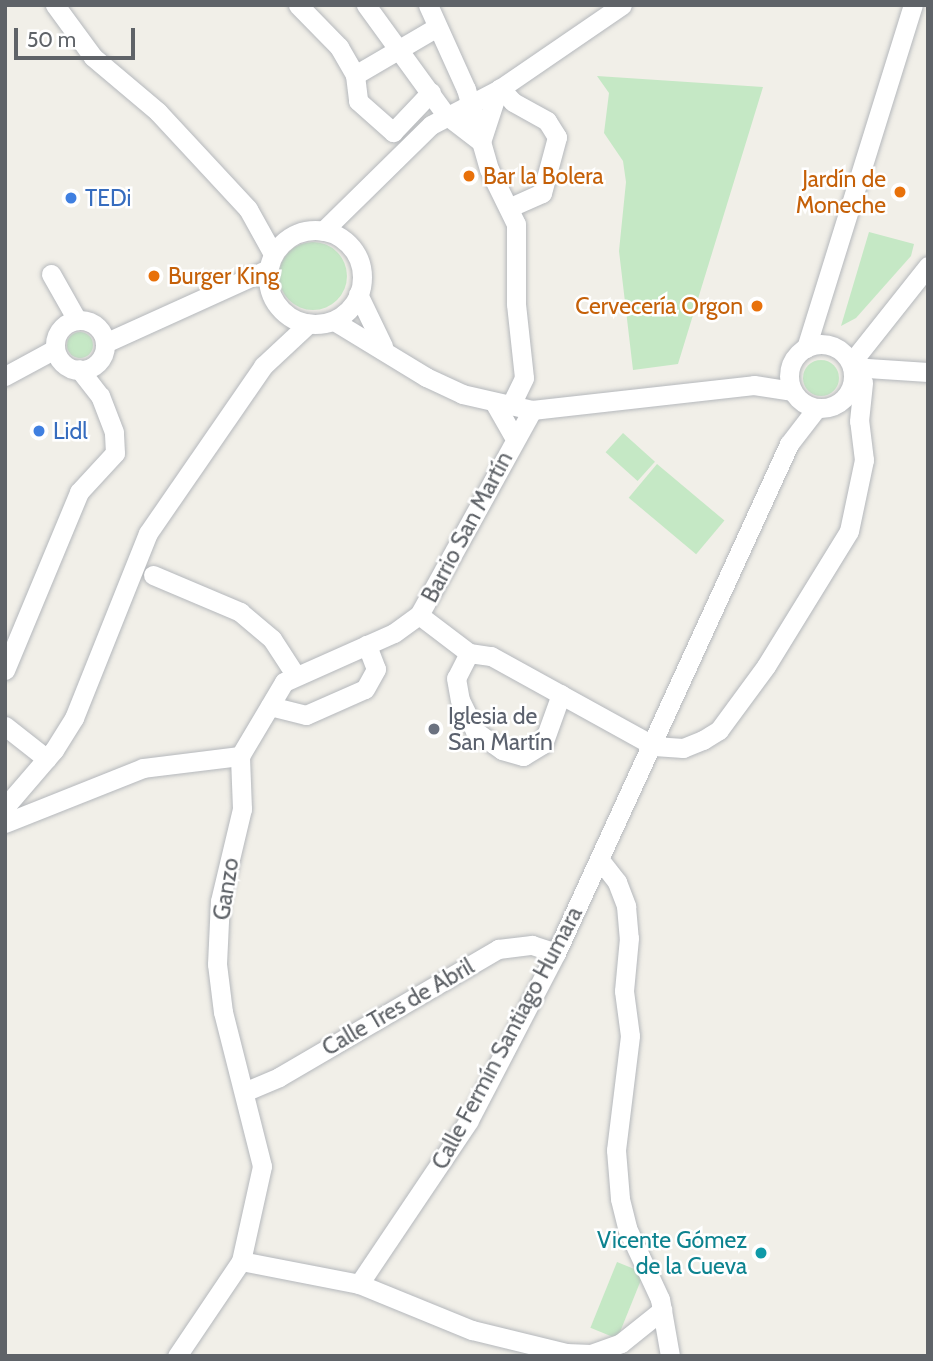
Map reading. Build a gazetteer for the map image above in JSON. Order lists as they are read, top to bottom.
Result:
{
  "streets": {
    "street": [
      "Barrio San Martín",
      "Ganzo",
      "Calle Tres de Abril",
      "Calle Fermín Santiago Humara"
    ]
  },
  "crossings": [
    ["Barrio San Martín", "Ganzo"],
    ["Barrio San Martín", "Calle Fermín Santiago Humara"],
    ["Ganzo", "Calle Tres de Abril"],
    ["Calle Tres de Abril", "Calle Fermín Santiago Humara"]
  ],
  "places": [
    "Bar la Bolera",
    "Jardín de Moneche",
    "TEDi",
    "Burger King",
    "Cervecería Orgon",
    "Lidl",
    "Iglesia de San Martín",
    "Vicente Gómez de la Cueva"
  ],
  "scale_bar": "50 m"
}
